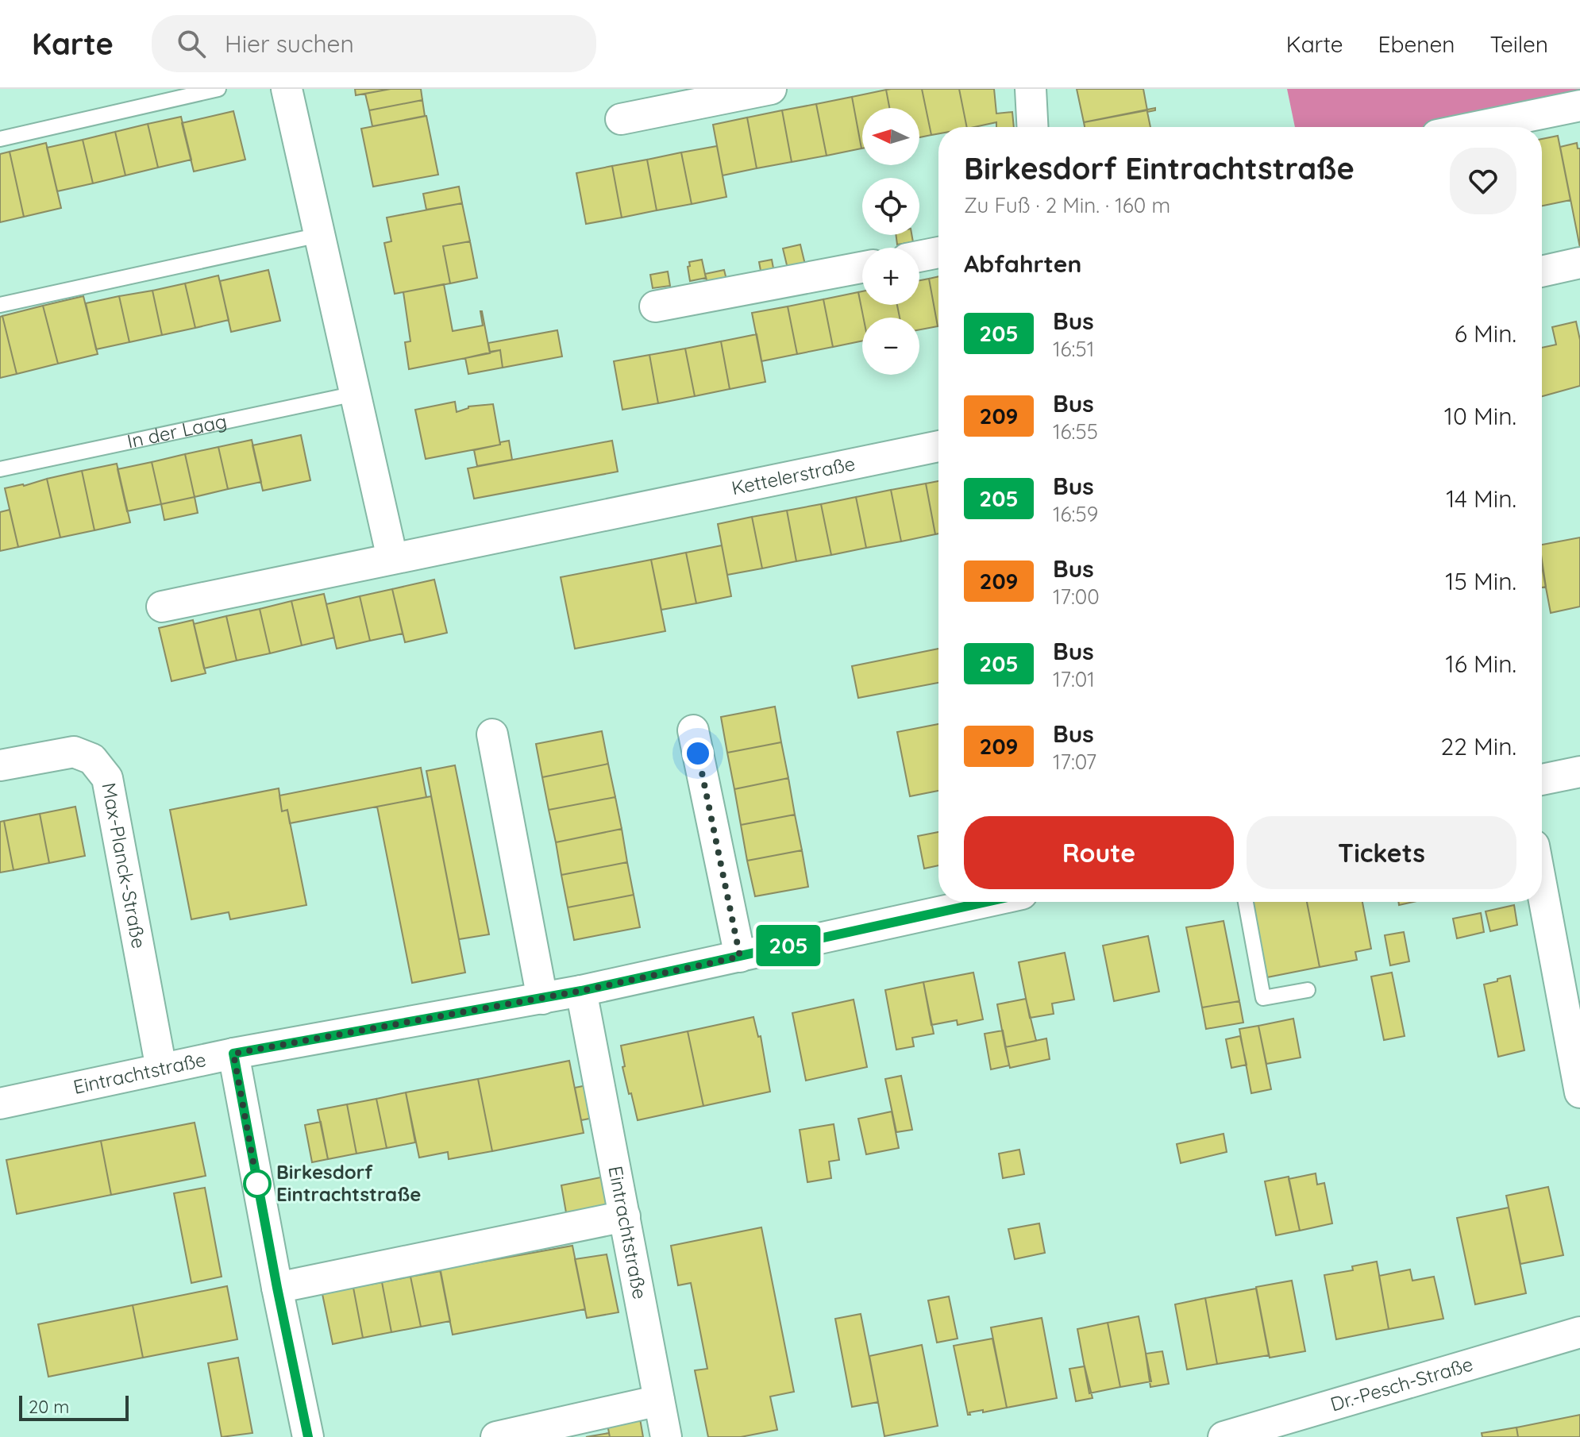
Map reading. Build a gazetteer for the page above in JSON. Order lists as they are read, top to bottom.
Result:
{
  "streets": {
    "street": [
      "Kettelerstraße",
      "Max-Planck-Straße",
      "Eintrachtstraße",
      "Dr.-Pesch-Straße"
    ],
    "lane": ["In der Laag"]
  },
  "crossings": [
    ["Max-Planck-Straße", "Eintrachtstraße"]
  ],
  "places": ["Birkesdorf Eintrachtstraße"],
  "lines": ["bus line 205"],
  "scale_bar": "20 m",
  "north": "left",
  "page": {
    "header": "Karte",
    "search": "Hier suchen",
    "nav": ["Karte", "Ebenen", "Teilen"],
    "on_map": "205",
    "map_buttons": ["+", "−"],
    "heading": [
      ["Birkesdorf Eintrachtstraße", "Zu Fuß · 2 Min. · 160 m"],
      "Abfahrten"
    ],
    "list": [
      {
        "mark": "205",
        "name": "Bus",
        "note": "16:51",
        "value": "6 Min."
      },
      {
        "mark": "209",
        "name": "Bus",
        "note": "16:55",
        "value": "10 Min."
      },
      {
        "mark": "205",
        "name": "Bus",
        "note": "16:59",
        "value": "14 Min."
      },
      {
        "mark": "209",
        "name": "Bus",
        "note": "17:00",
        "value": "15 Min."
      },
      {
        "mark": "205",
        "name": "Bus",
        "note": "17:01",
        "value": "16 Min."
      },
      {
        "mark": "209",
        "name": "Bus",
        "note": "17:07",
        "value": "22 Min."
      }
    ],
    "buttons": ["Route", "Tickets"],
    "scale": "20 m"
  }
}
